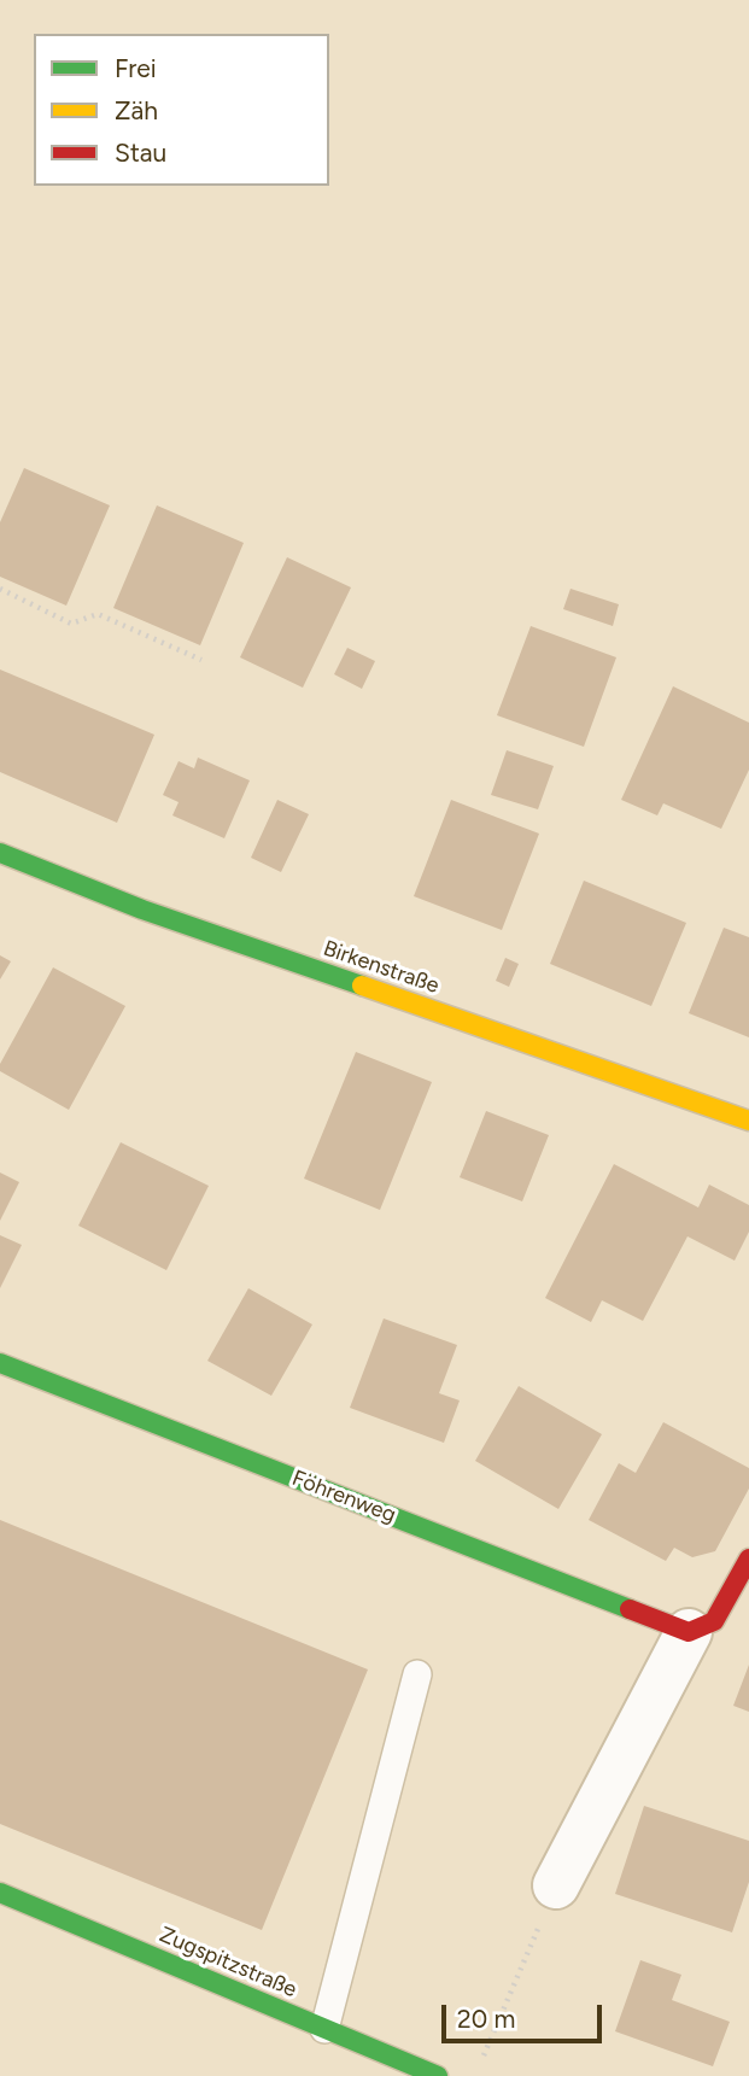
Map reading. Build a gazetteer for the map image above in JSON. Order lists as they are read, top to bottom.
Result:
{
  "streets": {
    "street": ["Birkenstraße", "Föhrenweg", "Zugspitzstraße"]
  },
  "legend": ["Frei", "Zäh", "Stau"],
  "scale_bar": "20 m"
}
